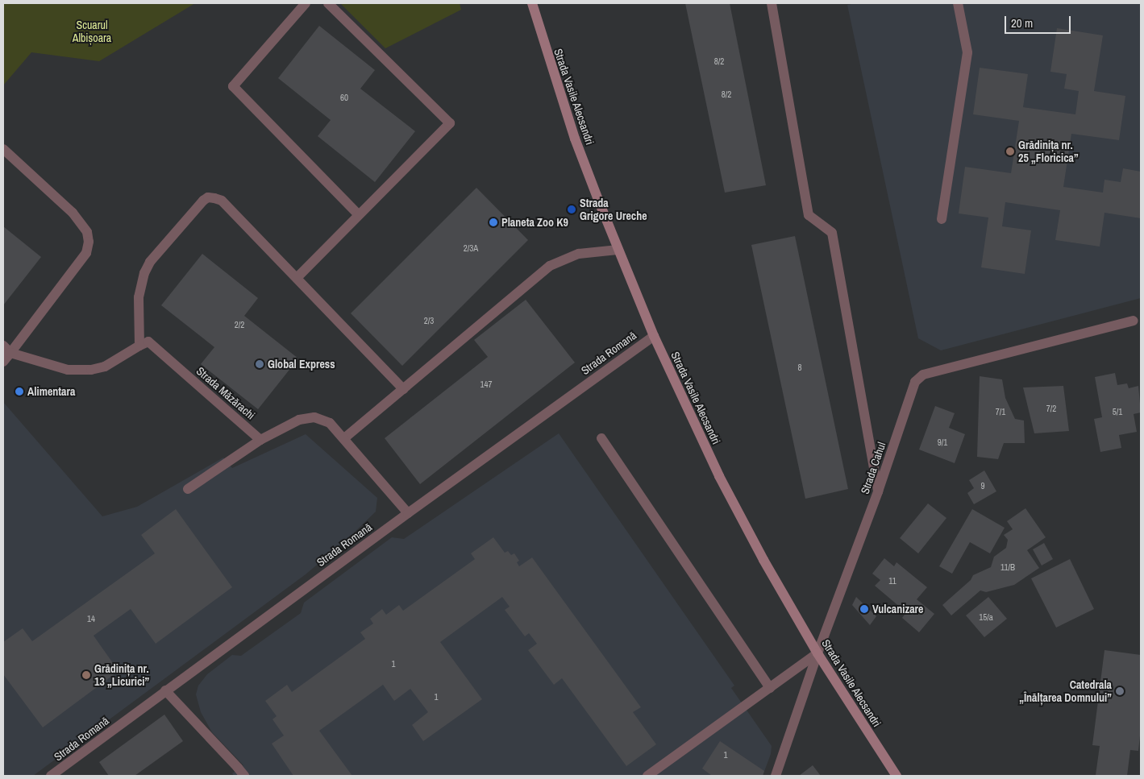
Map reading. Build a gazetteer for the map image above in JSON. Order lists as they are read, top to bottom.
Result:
{
  "streets": {
    "main road": ["Strada Vasile Alecsandri"],
    "street": ["Strada Romană", "Strada Măzărachi", "Strada Cahul"]
  },
  "crossings": [
    ["Strada Vasile Alecsandri", "Strada Romană"],
    ["Strada Vasile Alecsandri", "Strada Cahul"]
  ],
  "parks": ["Scuarul Albișoara"],
  "places": [
    "Grădinița nr. 25 „Floricica”",
    "Strada Grigore Ureche",
    "Planeta Zoo K9",
    "Global Express",
    "Alimentara",
    "Vulcanizare",
    "Grădinița nr. 13 „Licurici”",
    "Catedrala „Înălțarea Domnului”"
  ],
  "house_numbers": [
    "8/2",
    "8/2",
    "60",
    "2/3A",
    "2/3",
    "2/2",
    "8",
    "147",
    "7/2",
    "7/1",
    "5/1",
    "9/1",
    "9",
    "11/B",
    "11",
    "15/a",
    "14",
    "1",
    "1",
    "1"
  ],
  "scale_bar": "20 m"
}
